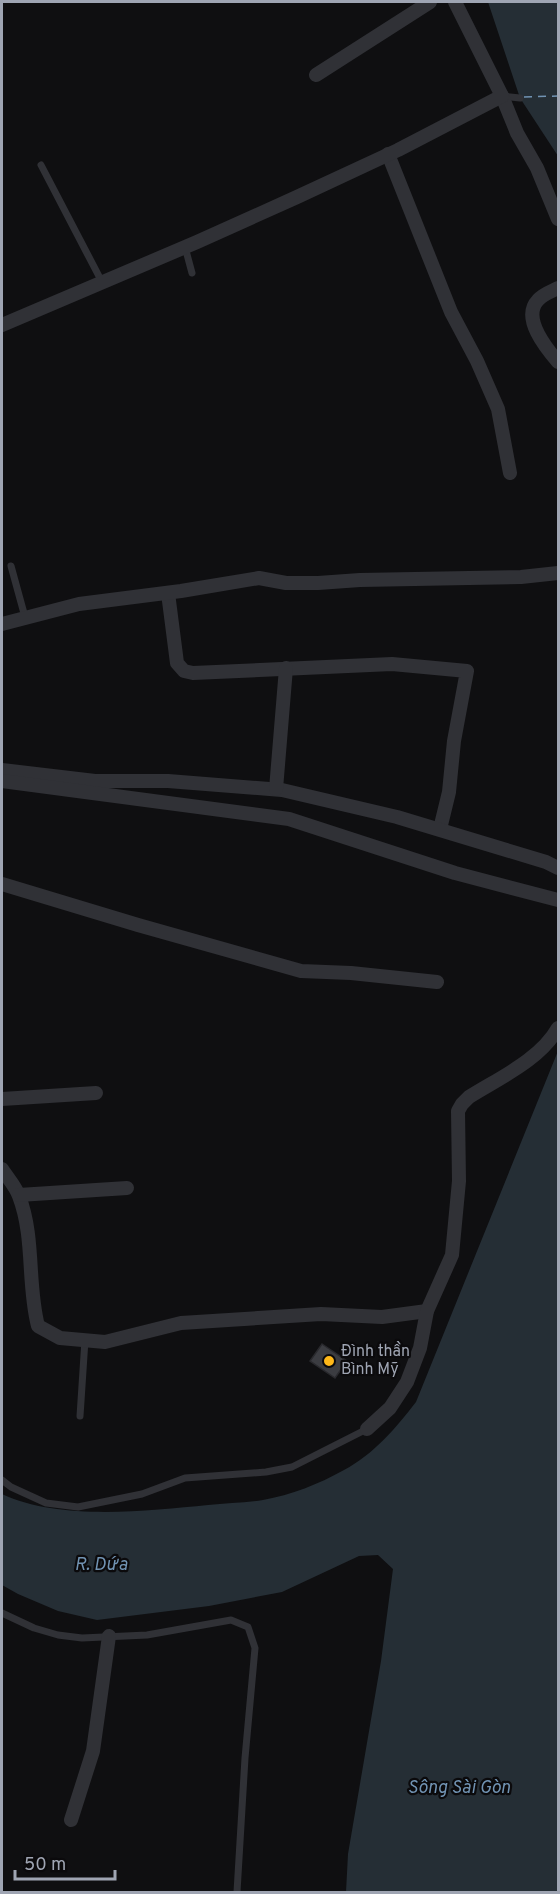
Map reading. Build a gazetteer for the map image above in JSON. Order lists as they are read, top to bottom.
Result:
{
  "water": ["R. Dứa", "Sông Sài Gòn"],
  "places": ["Đình thần Bình Mỹ"],
  "scale_bar": "50 m"
}
